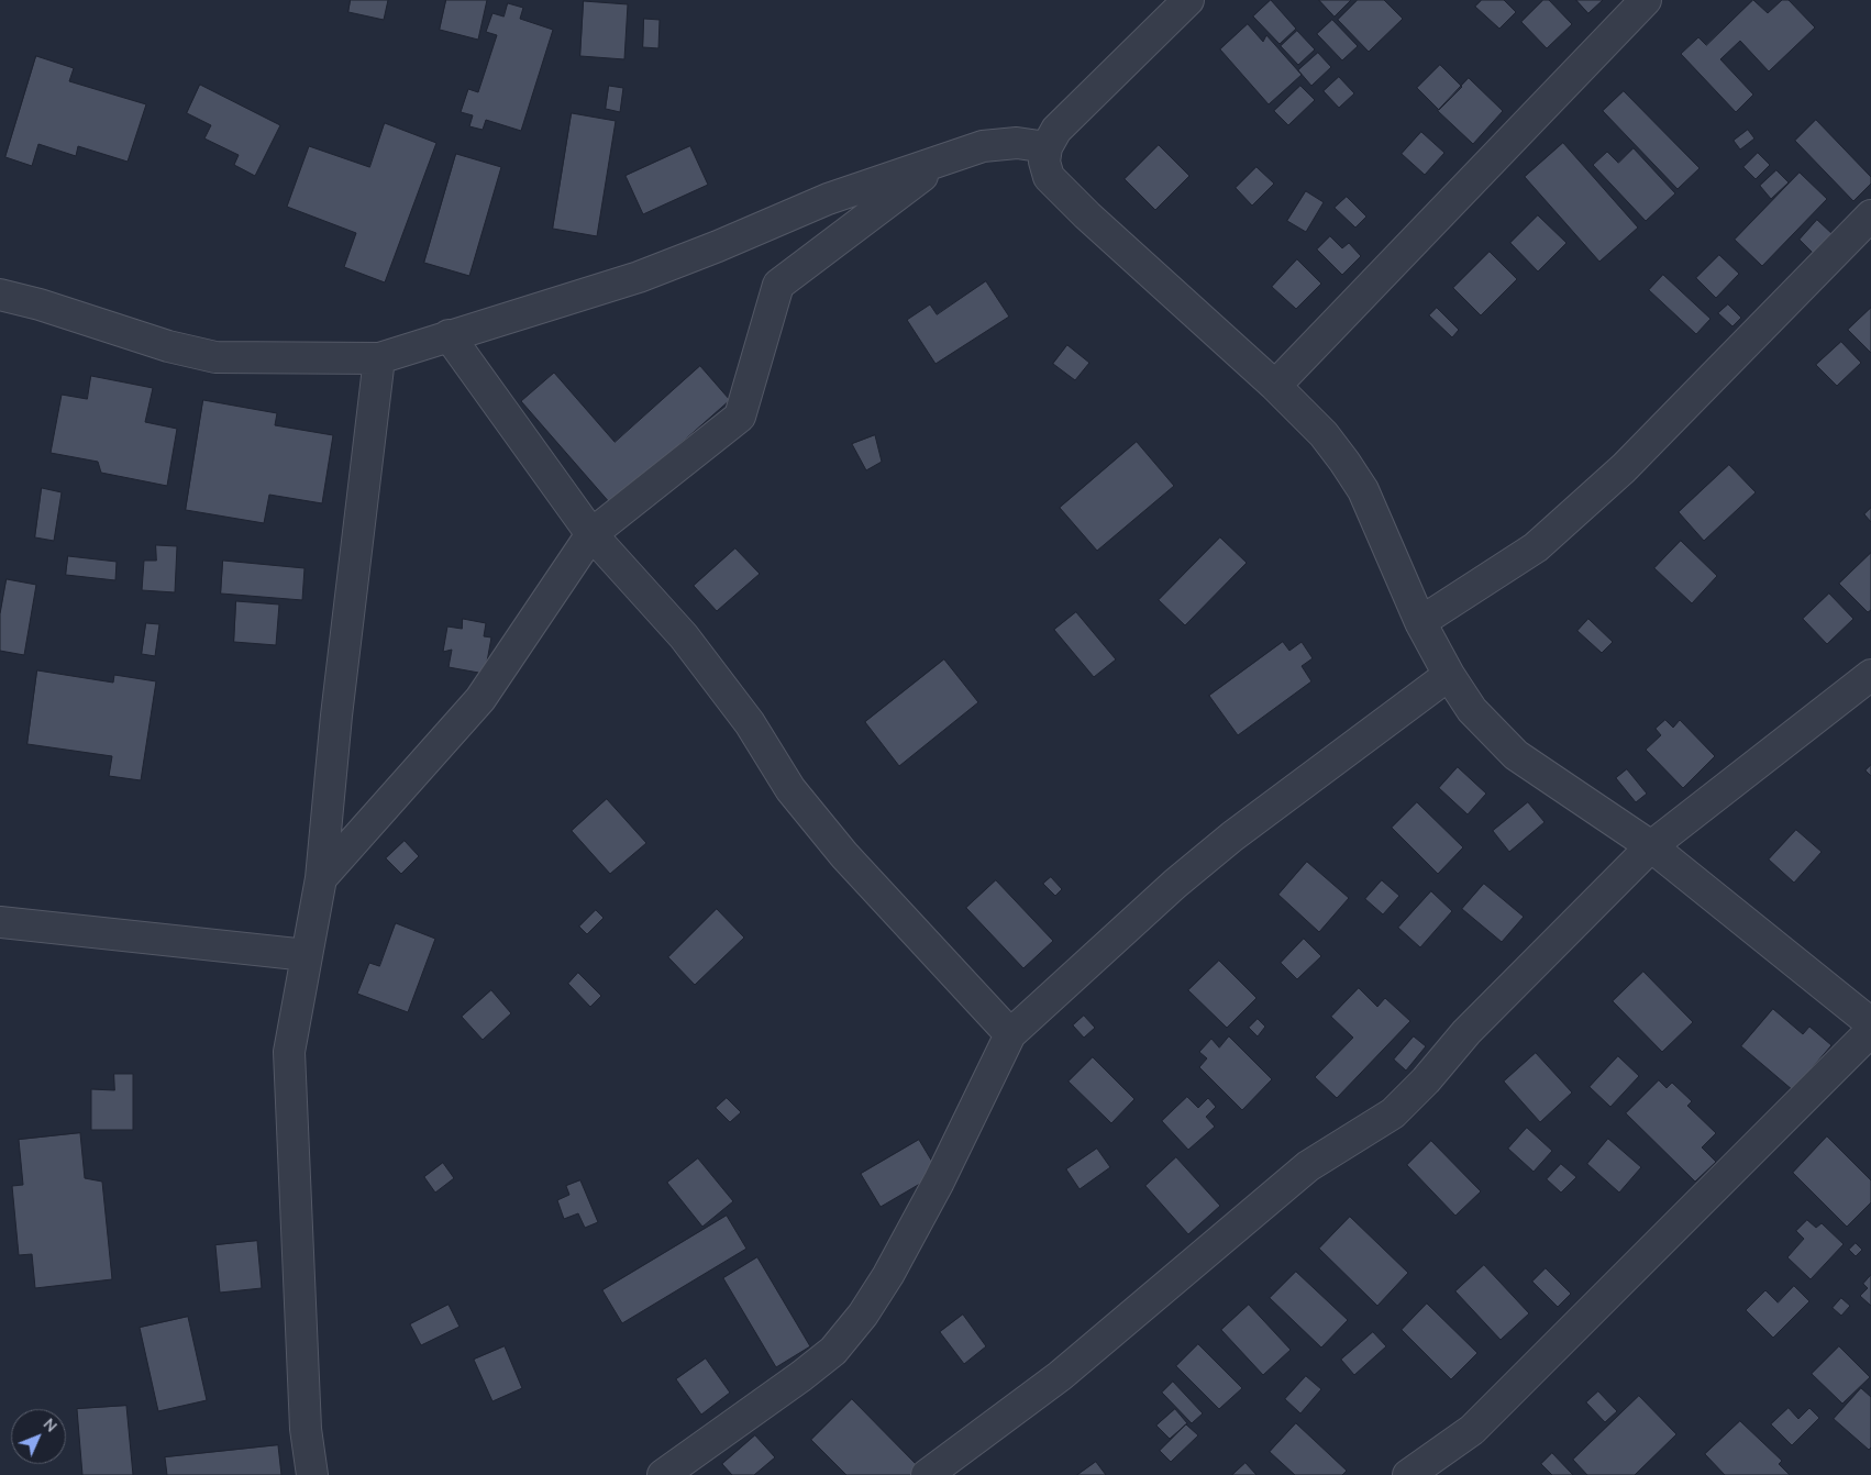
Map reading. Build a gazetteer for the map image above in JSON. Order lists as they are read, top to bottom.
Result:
{
  "north": "top right"
}
